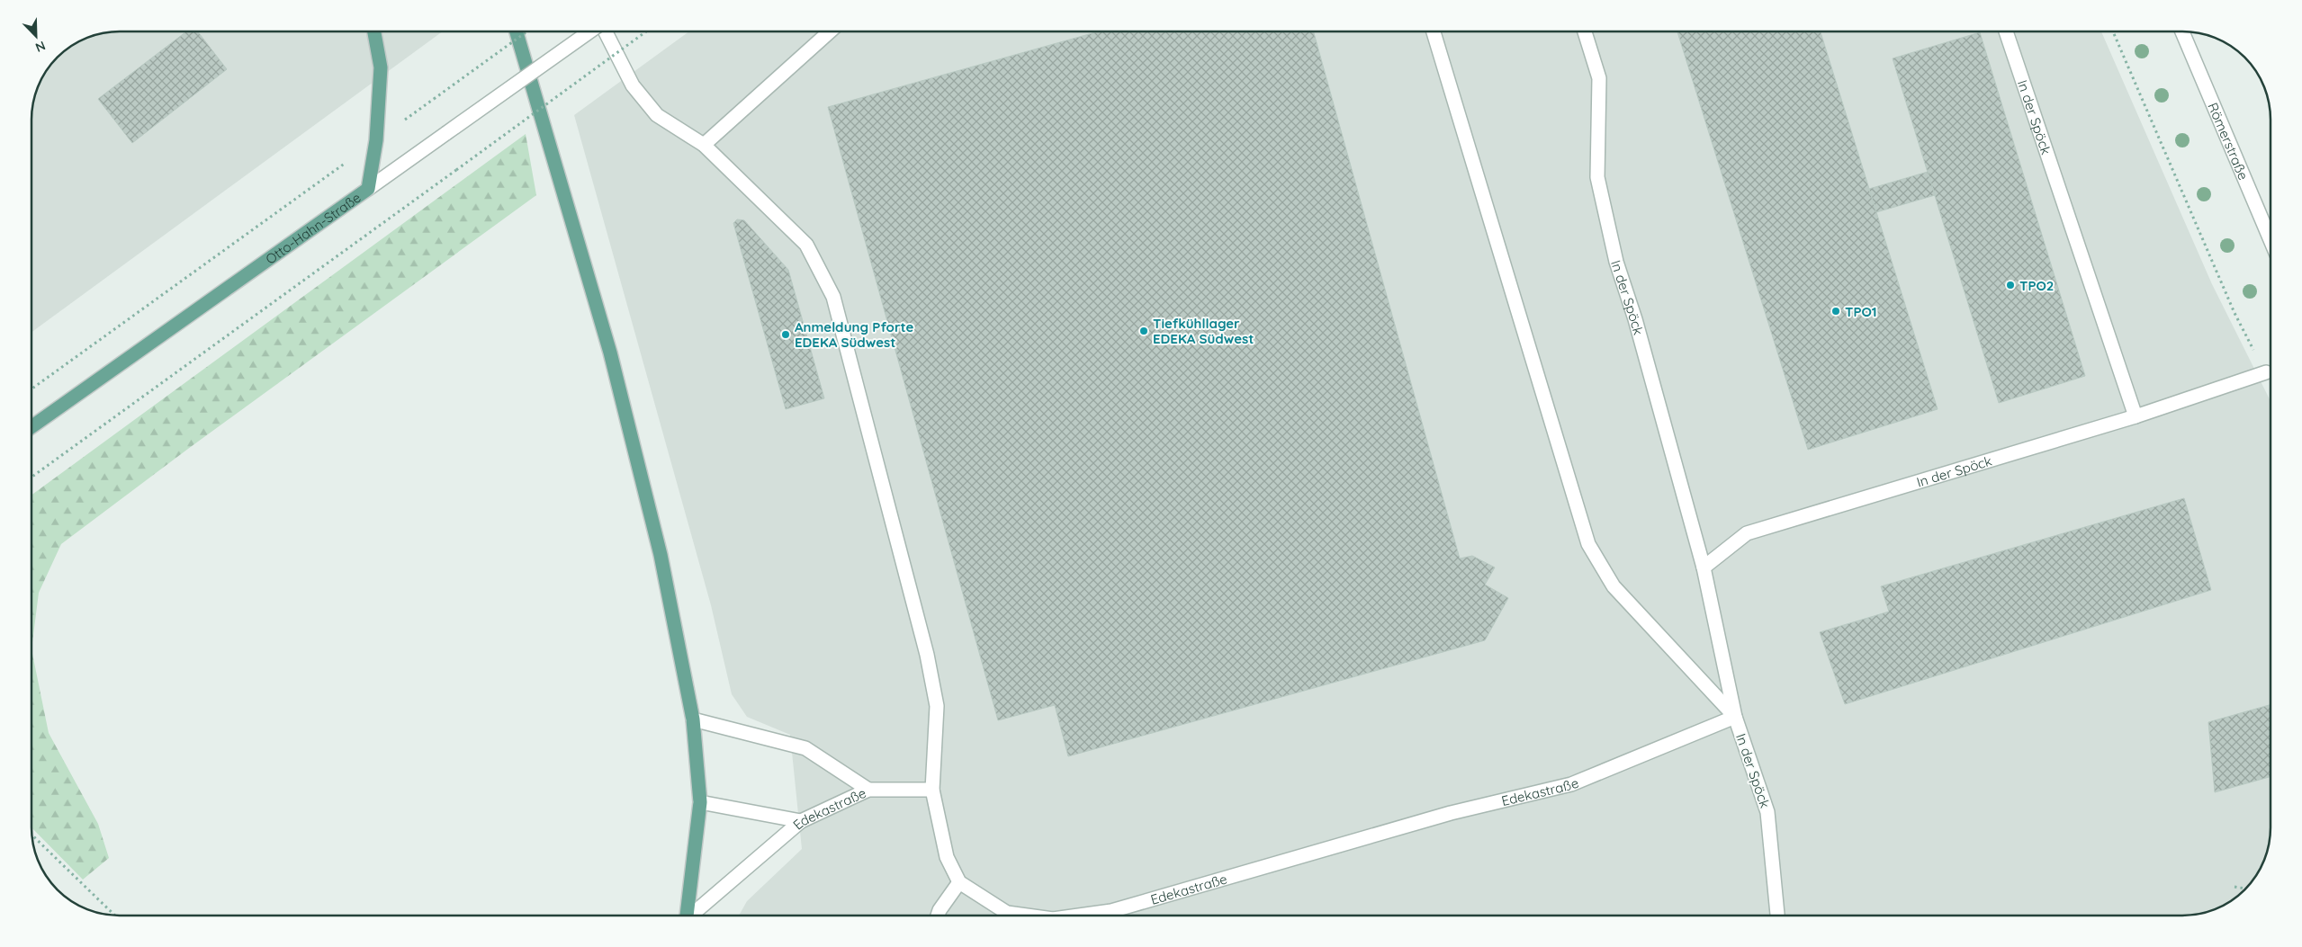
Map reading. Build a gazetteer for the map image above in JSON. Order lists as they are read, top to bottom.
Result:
{
  "streets": {
    "main road": ["Otto-Hahn-Straße"],
    "street": ["In der Spöck", "Römerstraße", "Edekastraße"]
  },
  "crossings": [
    ["In der Spöck", "Edekastraße"]
  ],
  "places": [
    "TPO2",
    "TPO1",
    "Tiefkühllager EDEKA Südwest",
    "Anmeldung Pforte EDEKA Südwest"
  ],
  "north": "bottom right"
}
